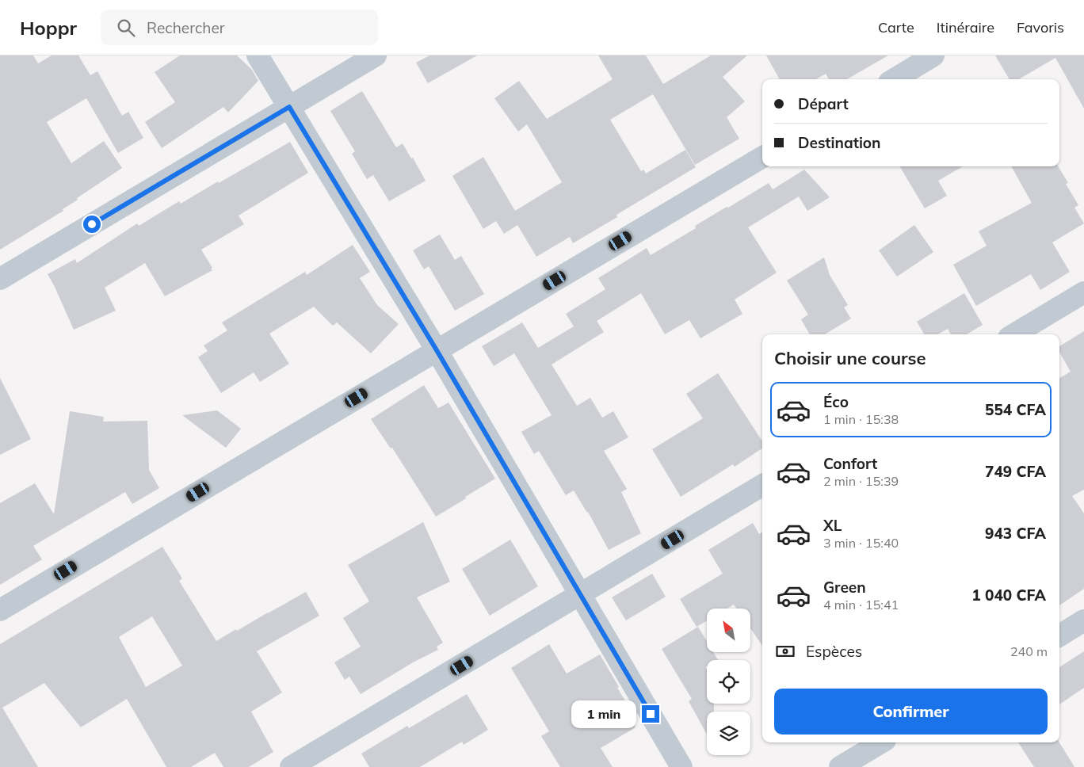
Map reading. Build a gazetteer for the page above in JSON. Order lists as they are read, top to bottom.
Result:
{
  "north": "top left",
  "page": {
    "header": "Hoppr",
    "search": "Rechercher",
    "nav": ["Carte", "Itinéraire", "Favoris"],
    "banner": ["Départ", "Destination"],
    "heading": "Choisir une course",
    "list": [
      {
        "name": "Éco",
        "note": "1 min · 15:38",
        "value": "554 CFA"
      },
      {
        "name": "Confort",
        "note": "2 min · 15:39",
        "value": "749 CFA"
      },
      {
        "name": "XL",
        "note": "3 min · 15:40",
        "value": "943 CFA"
      },
      {
        "name": "Green",
        "note": "4 min · 15:41",
        "value": "1 040 CFA"
      }
    ],
    "pay": ["Espèces", "240 m"],
    "buttons": "Confirmer",
    "bubble": "1 min"
  }
}
